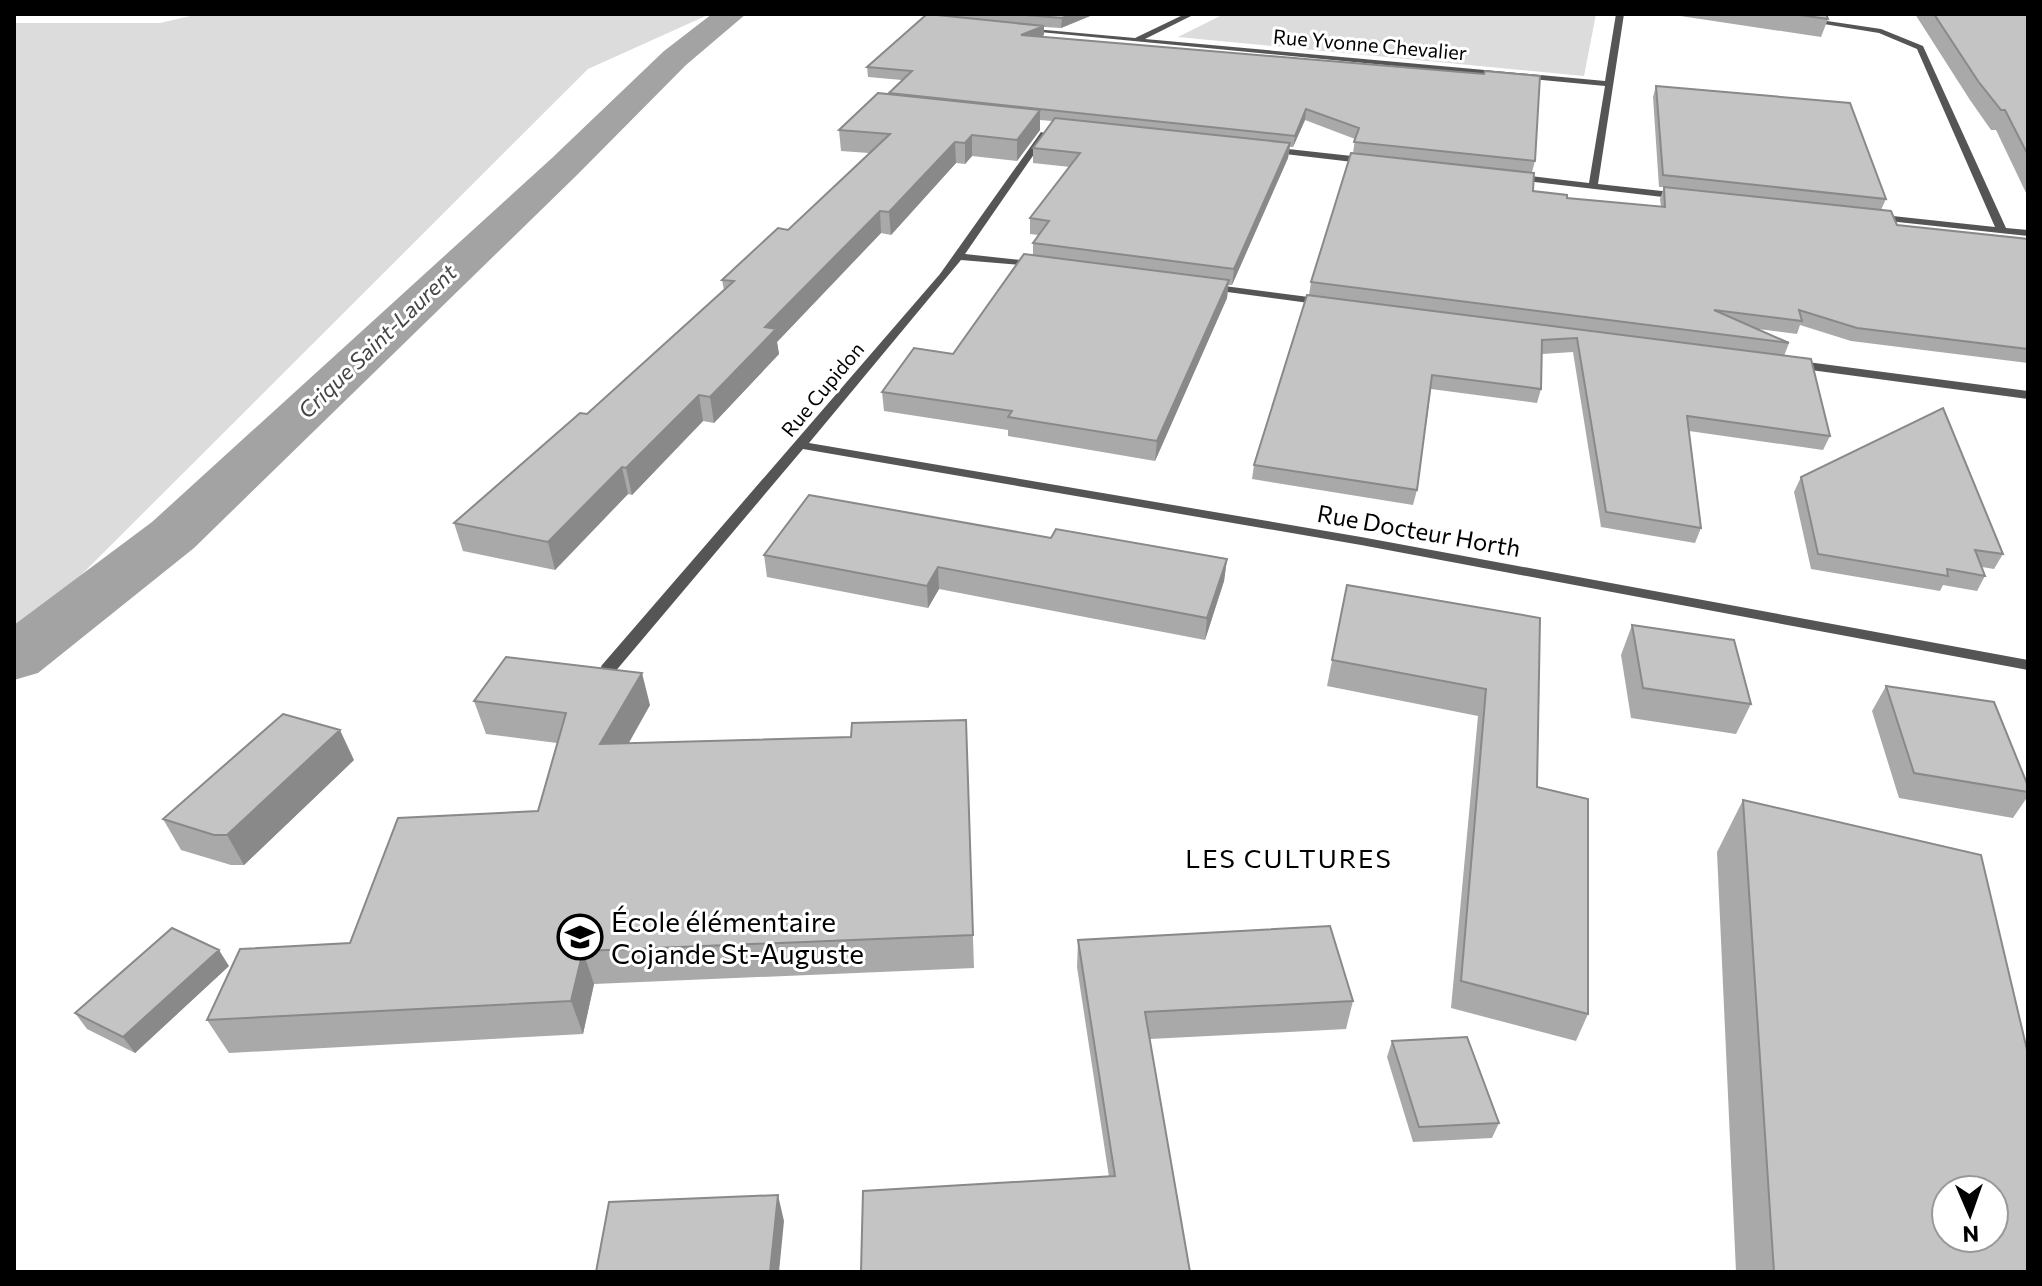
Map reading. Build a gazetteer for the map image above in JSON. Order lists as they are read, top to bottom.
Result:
{
  "streets": {
    "street": ["Rue Yvonne Chevalier", "Rue Cupidon", "Rue Docteur Horth"]
  },
  "crossings": [
    ["Rue Cupidon", "Rue Docteur Horth"]
  ],
  "districts": ["LES CULTURES"],
  "water": ["Crique Saint-Laurent"],
  "places": {
    "school or university": ["École élémentaire Cojande St-Auguste"]
  },
  "north": "bottom"
}
